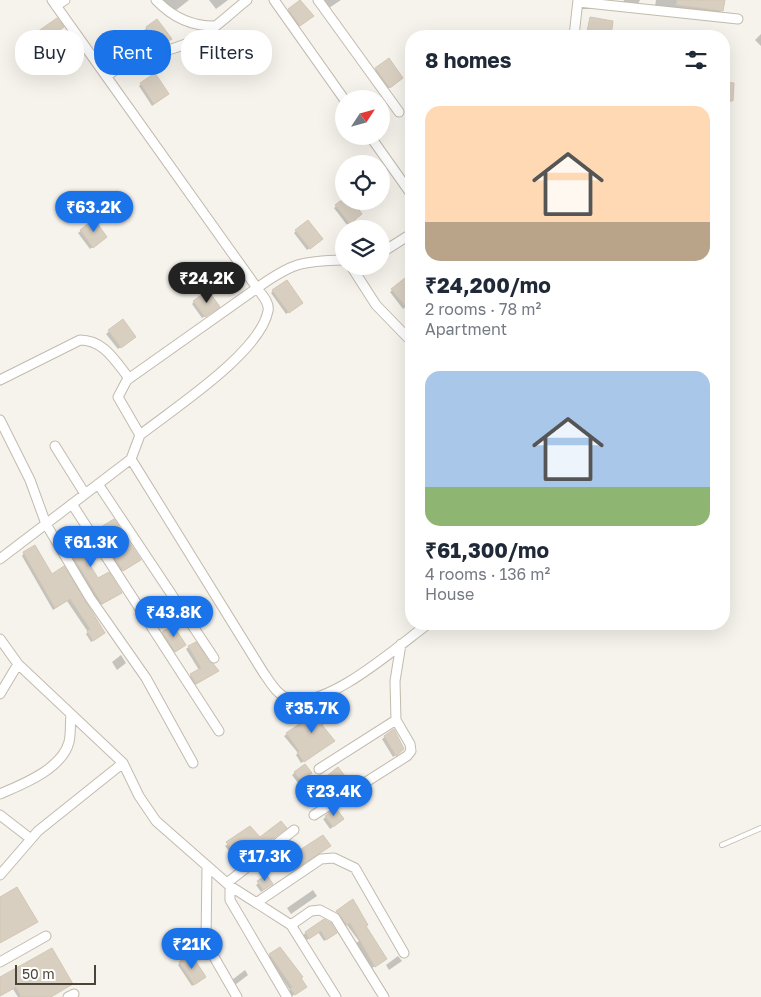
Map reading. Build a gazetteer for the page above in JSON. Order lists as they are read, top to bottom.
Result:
{
  "scale_bar": "50 m",
  "north": "top right",
  "page": {
    "chip": ["Buy", "Rent", "Filters"],
    "heading": "8 homes",
    "list": [
      {
        "name": "₹24,200/mo",
        "note": "2 rooms · 78 m² · Apartment"
      },
      {
        "name": "₹61,300/mo",
        "note": "4 rooms · 136 m² · House"
      }
    ],
    "price": [
      "₹63.2K",
      "₹24.2K",
      "₹61.3K",
      "₹43.8K",
      "₹35.7K",
      "₹23.4K",
      "₹17.3K",
      "₹21K"
    ],
    "scale": "50 m"
  }
}
